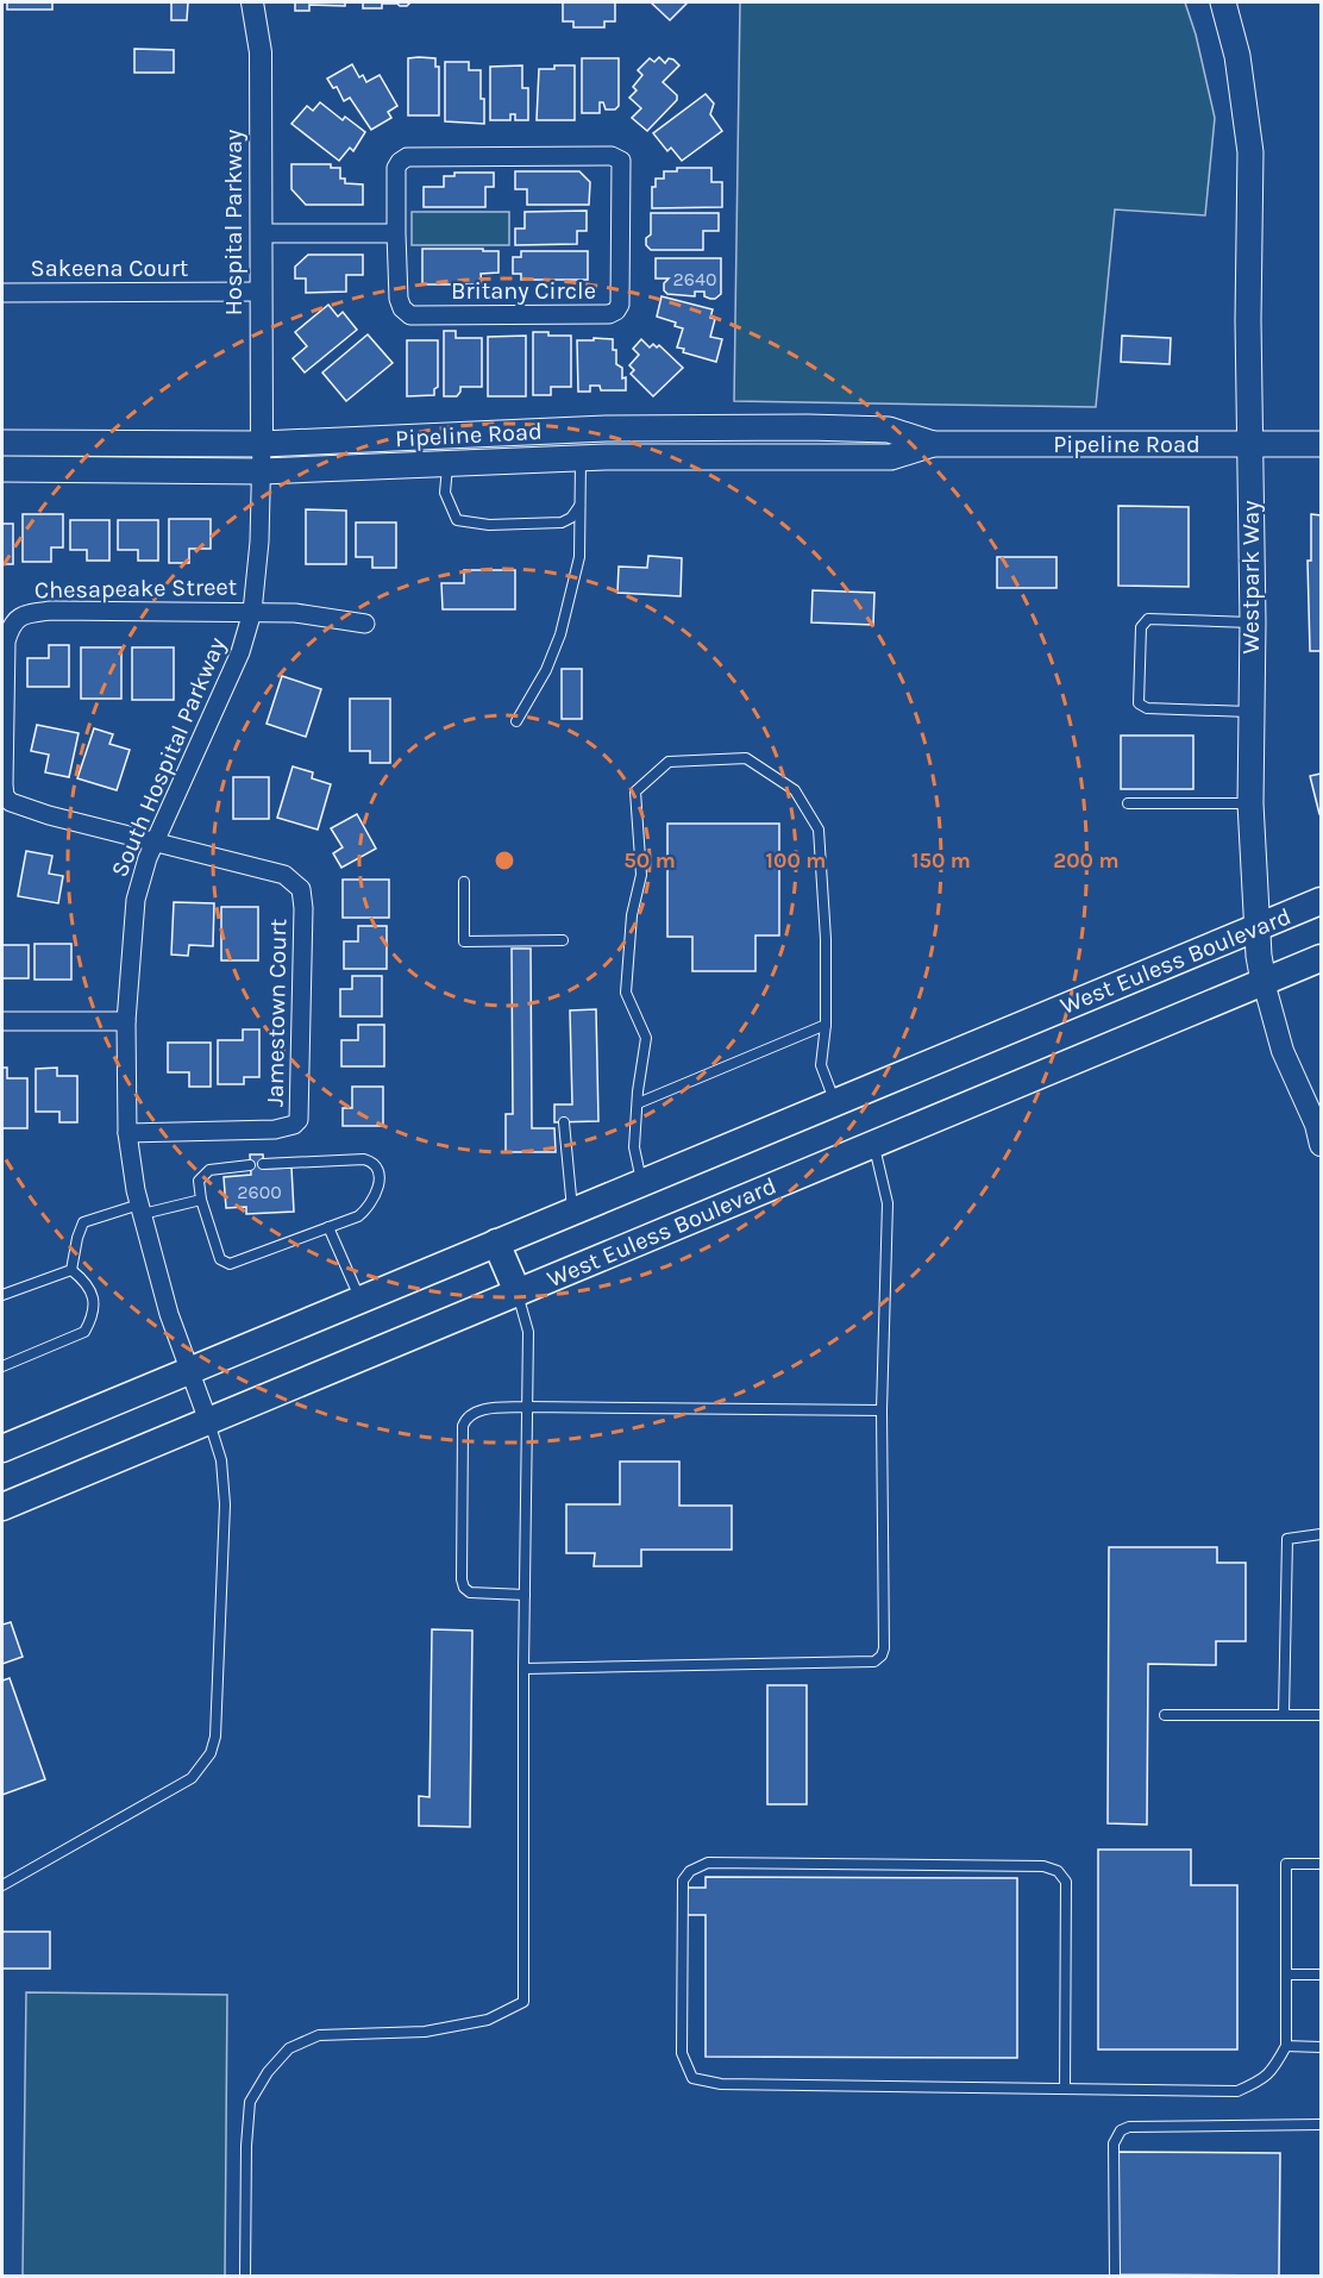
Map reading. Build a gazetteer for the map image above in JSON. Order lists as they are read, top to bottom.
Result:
{
  "streets": {
    "main road": ["Pipeline Road", "Westpark Way", "West Euless Boulevard"],
    "street": [
      "Hospital Parkway",
      "Sakeena Court",
      "Britany Circle",
      "Chesapeake Street",
      "South Hospital Parkway",
      "Jamestown Court"
    ]
  },
  "crossings": [
    ["Hospital Parkway", "Sakeena Court"],
    ["Hospital Parkway", "Pipeline Road"],
    ["Hospital Parkway", "South Hospital Parkway"],
    ["Pipeline Road", "Westpark Way"],
    ["Pipeline Road", "South Hospital Parkway"],
    ["Westpark Way", "West Euless Boulevard"],
    ["Chesapeake Street", "South Hospital Parkway"],
    ["Chesapeake Street", "Jamestown Court"],
    ["South Hospital Parkway", "West Euless Boulevard"],
    ["South Hospital Parkway", "Jamestown Court"]
  ],
  "house_numbers": ["2640", "2600"],
  "rings": [
    "50 m",
    "100 m",
    "150 m",
    "200 m"
  ]
}
